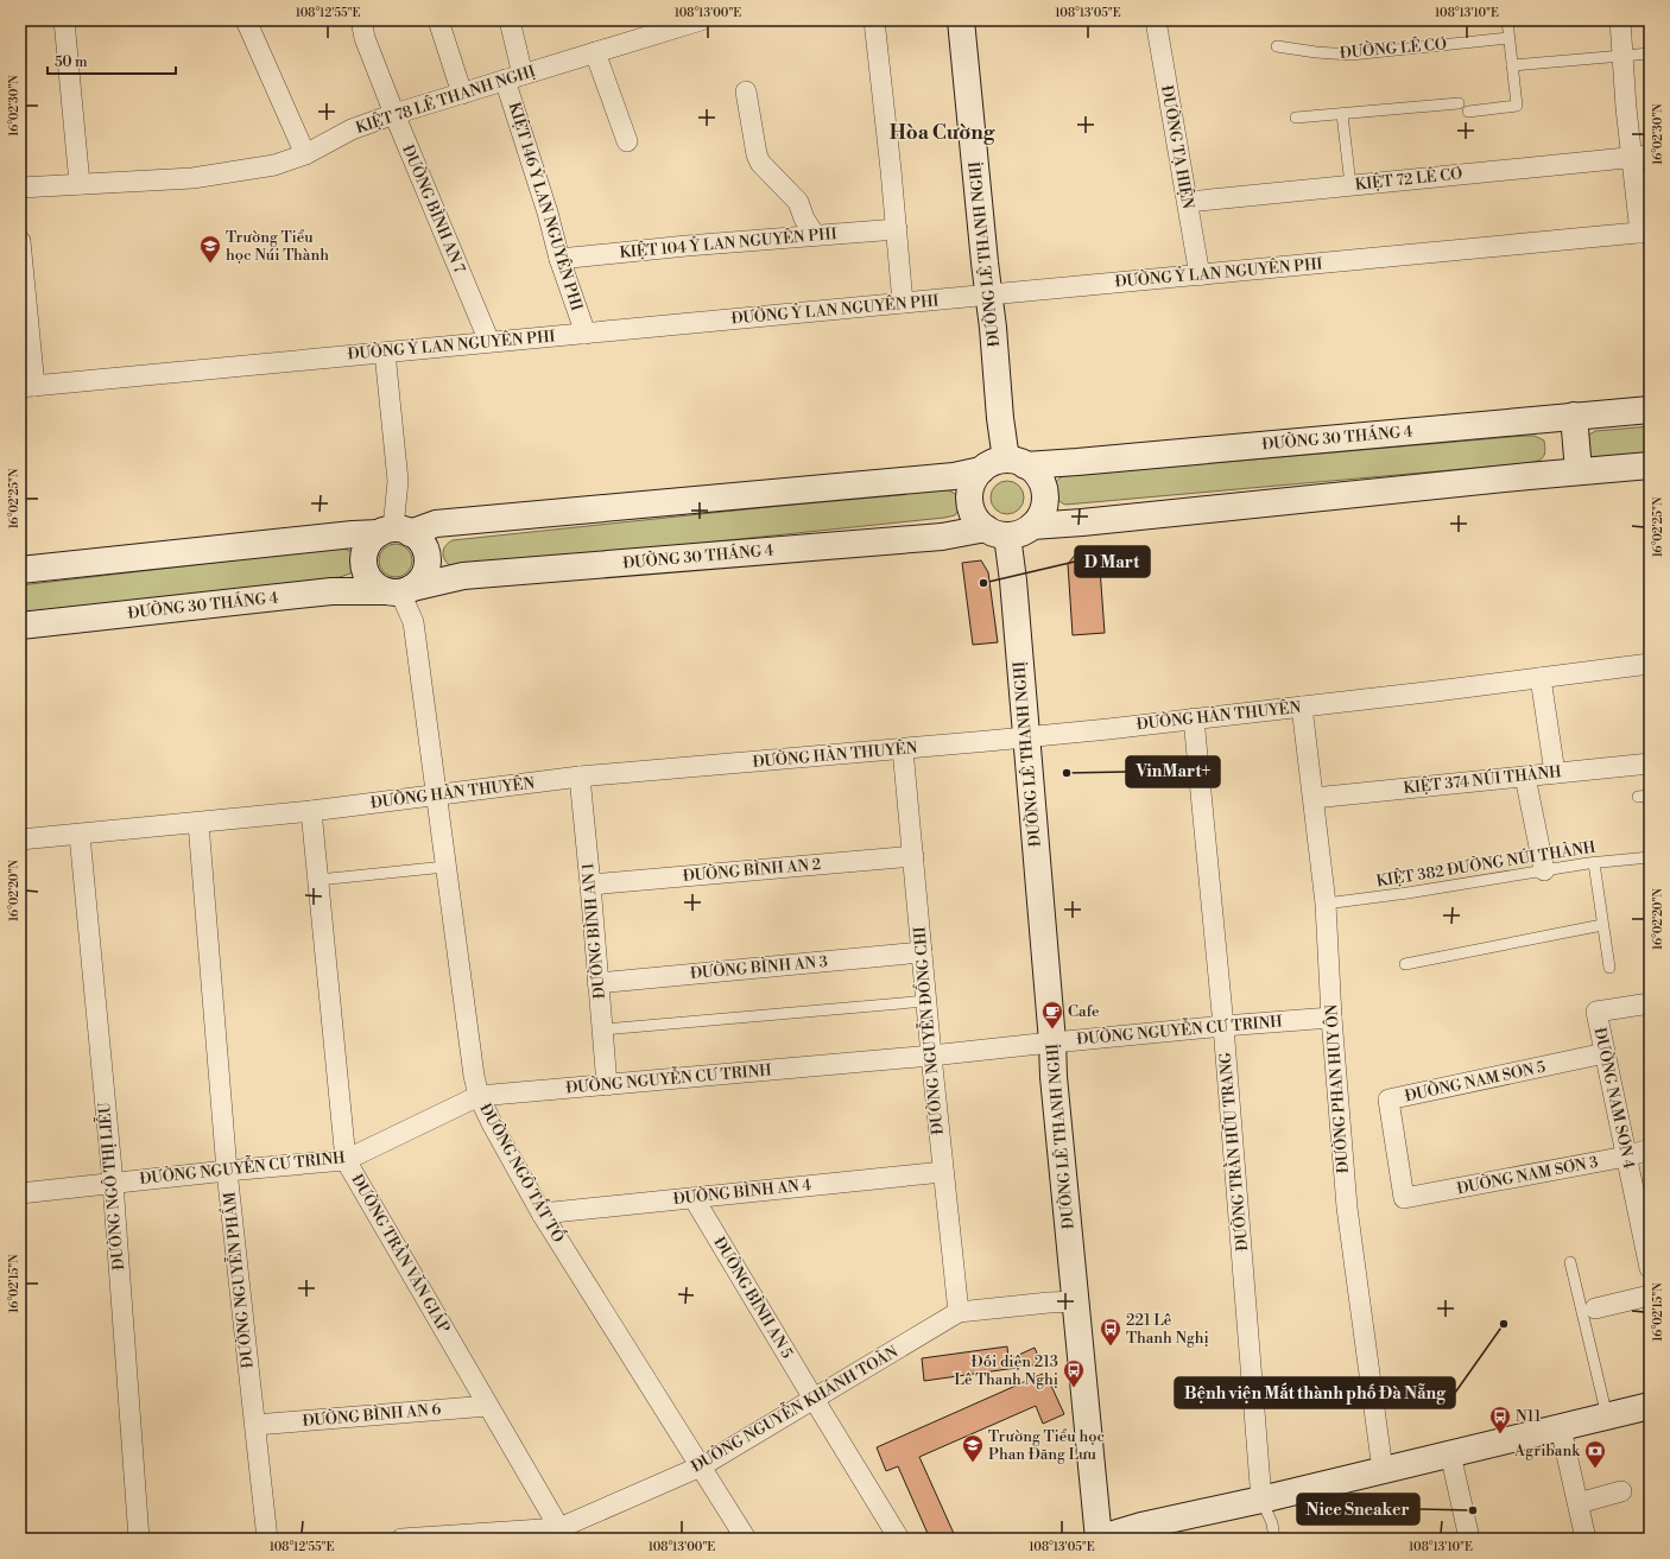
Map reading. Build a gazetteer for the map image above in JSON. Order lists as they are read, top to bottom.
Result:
{
  "streets": {
    "street": [
      "KIỆT 78 LÊ THANH NGHỊ",
      "ĐƯỜNG TẠ HIỆN",
      "KIỆT 72 LÊ CƠ",
      "KIỆT 146 Ỷ LAN NGUYÊN PHI",
      "ĐƯỜNG BÌNH AN 7",
      "KIỆT 104 Ỷ LAN NGUYÊN PHI",
      "ĐƯỜNG LÊ THANH NGHỊ",
      "ĐƯỜNG Ỷ LAN NGUYÊN PHI",
      "ĐƯỜNG 30 THÁNG 4",
      "ĐƯỜNG HÀN THUYÊN",
      "KIỆT 374 NÚI THÀNH",
      "ĐƯỜNG BÌNH AN 2",
      "ĐƯỜNG BÌNH AN 1",
      "ĐƯỜNG BÌNH AN 3",
      "ĐƯỜNG NGUYỄN ĐỔNG CHI",
      "ĐƯỜNG NGUYỄN CƯ TRINH",
      "ĐƯỜNG NAM SƠN 5",
      "ĐƯỜNG PHAN HUY ÔN",
      "ĐƯỜNG NAM SƠN 4",
      "ĐƯỜNG TRẦN HỮU TRANG",
      "ĐƯỜNG NGÔ TẤT TỐ",
      "ĐƯỜNG NAM SƠN 3",
      "ĐƯỜNG NGÔ THỊ LIỄU",
      "ĐƯỜNG BÌNH AN 4",
      "ĐƯỜNG TRẦN VĂN GIÁP",
      "ĐƯỜNG NGUYỄN PHẨM",
      "ĐƯỜNG BÌNH AN 5",
      "ĐƯỜNG NGUYỄN KHÁNH TOÀN",
      "ĐƯỜNG BÌNH AN 6"
    ],
    "lane": ["ĐƯỜNG LÊ CƠ", "KIỆT 382 ĐƯỜNG NÚI THÀNH"]
  },
  "crossings": [
    ["KIỆT 78 LÊ THANH NGHỊ", "KIỆT 146 Ỷ LAN NGUYÊN PHI"],
    ["KIỆT 78 LÊ THANH NGHỊ", "ĐƯỜNG BÌNH AN 7"],
    ["ĐƯỜNG TẠ HIỆN", "KIỆT 72 LÊ CƠ"],
    ["ĐƯỜNG TẠ HIỆN", "ĐƯỜNG Ỷ LAN NGUYÊN PHI"],
    ["KIỆT 146 Ỷ LAN NGUYÊN PHI", "KIỆT 104 Ỷ LAN NGUYÊN PHI"],
    ["KIỆT 146 Ỷ LAN NGUYÊN PHI", "ĐƯỜNG Ỷ LAN NGUYÊN PHI"],
    ["ĐƯỜNG BÌNH AN 7", "ĐƯỜNG Ỷ LAN NGUYÊN PHI"],
    ["ĐƯỜNG LÊ THANH NGHỊ", "ĐƯỜNG Ỷ LAN NGUYÊN PHI"],
    ["ĐƯỜNG LÊ THANH NGHỊ", "ĐƯỜNG 30 THÁNG 4"],
    ["ĐƯỜNG LÊ THANH NGHỊ", "ĐƯỜNG HÀN THUYÊN"],
    ["ĐƯỜNG LÊ THANH NGHỊ", "ĐƯỜNG NGUYỄN CƯ TRINH"],
    ["ĐƯỜNG LÊ THANH NGHỊ", "ĐƯỜNG NGUYỄN KHÁNH TOÀN"],
    ["ĐƯỜNG 30 THÁNG 4", "ĐƯỜNG NGÔ TẤT TỐ"],
    ["ĐƯỜNG HÀN THUYÊN", "ĐƯỜNG BÌNH AN 1"],
    ["ĐƯỜNG HÀN THUYÊN", "ĐƯỜNG NGUYỄN ĐỔNG CHI"],
    ["ĐƯỜNG HÀN THUYÊN", "ĐƯỜNG PHAN HUY ÔN"],
    ["ĐƯỜNG HÀN THUYÊN", "ĐƯỜNG TRẦN HỮU TRANG"],
    ["ĐƯỜNG HÀN THUYÊN", "ĐƯỜNG NGÔ TẤT TỐ"],
    ["ĐƯỜNG HÀN THUYÊN", "ĐƯỜNG NGÔ THỊ LIỄU"],
    ["ĐƯỜNG HÀN THUYÊN", "ĐƯỜNG TRẦN VĂN GIÁP"],
    ["ĐƯỜNG HÀN THUYÊN", "ĐƯỜNG NGUYỄN PHẨM"],
    ["KIỆT 374 NÚI THÀNH", "ĐƯỜNG PHAN HUY ÔN"],
    ["KIỆT 382 ĐƯỜNG NÚI THÀNH", "ĐƯỜNG PHAN HUY ÔN"],
    ["ĐƯỜNG BÌNH AN 2", "ĐƯỜNG BÌNH AN 1"],
    ["ĐƯỜNG BÌNH AN 2", "ĐƯỜNG NGUYỄN ĐỔNG CHI"],
    ["ĐƯỜNG BÌNH AN 1", "ĐƯỜNG BÌNH AN 3"],
    ["ĐƯỜNG BÌNH AN 1", "ĐƯỜNG NGUYỄN CƯ TRINH"],
    ["ĐƯỜNG BÌNH AN 3", "ĐƯỜNG NGUYỄN ĐỔNG CHI"],
    ["ĐƯỜNG NGUYỄN ĐỔNG CHI", "ĐƯỜNG NGUYỄN CƯ TRINH"],
    ["ĐƯỜNG NGUYỄN ĐỔNG CHI", "ĐƯỜNG BÌNH AN 4"],
    ["ĐƯỜNG NGUYỄN ĐỔNG CHI", "ĐƯỜNG NGUYỄN KHÁNH TOÀN"],
    ["ĐƯỜNG NGUYỄN CƯ TRINH", "ĐƯỜNG PHAN HUY ÔN"],
    ["ĐƯỜNG NGUYỄN CƯ TRINH", "ĐƯỜNG TRẦN HỮU TRANG"],
    ["ĐƯỜNG NGUYỄN CƯ TRINH", "ĐƯỜNG NGÔ TẤT TỐ"],
    ["ĐƯỜNG NGUYỄN CƯ TRINH", "ĐƯỜNG NGÔ THỊ LIỄU"],
    ["ĐƯỜNG NGUYỄN CƯ TRINH", "ĐƯỜNG TRẦN VĂN GIÁP"],
    ["ĐƯỜNG NGUYỄN CƯ TRINH", "ĐƯỜNG NGUYỄN PHẨM"],
    ["ĐƯỜNG NAM SƠN 5", "ĐƯỜNG NAM SƠN 4"],
    ["ĐƯỜNG NAM SƠN 5", "ĐƯỜNG NAM SƠN 3"],
    ["ĐƯỜNG NAM SƠN 4", "ĐƯỜNG NAM SƠN 3"],
    ["ĐƯỜNG NGÔ TẤT TỐ", "ĐƯỜNG BÌNH AN 4"],
    ["ĐƯỜNG NGÔ TẤT TỐ", "ĐƯỜNG NGUYỄN KHÁNH TOÀN"],
    ["ĐƯỜNG BÌNH AN 4", "ĐƯỜNG BÌNH AN 5"],
    ["ĐƯỜNG TRẦN VĂN GIÁP", "ĐƯỜNG NGUYỄN KHÁNH TOÀN"],
    ["ĐƯỜNG TRẦN VĂN GIÁP", "ĐƯỜNG BÌNH AN 6"],
    ["ĐƯỜNG NGUYỄN PHẨM", "ĐƯỜNG BÌNH AN 6"],
    ["ĐƯỜNG BÌNH AN 5", "ĐƯỜNG NGUYỄN KHÁNH TOÀN"]
  ],
  "districts": ["Hòa Cường"],
  "places": {
    "school or university": ["Trường Tiểu học Núi Thành", "Trường Tiểu học Phan Đăng Lưu"],
    "other": [
      "D Mart",
      "VinMart+",
      "Bệnh viện Mắt thành phố Đà Nẵng",
      "Nice Sneaker"
    ],
    "cafe": ["Cafe"],
    "bus stop": ["221 Lê Thanh Nghị", "Đối diện 213 Lê Thanh Nghị", "N11"],
    "bank": ["Agribank"]
  },
  "scale_bar": "50 m",
  "coordinates": [
    "108°12'55\"E",
    "108°13'00\"E",
    "108°13'05\"E",
    "108°13'10\"E",
    "16°02'30\"N",
    "16°02'25\"N",
    "16°02'20\"N",
    "16°02'15\"N"
  ]
}
